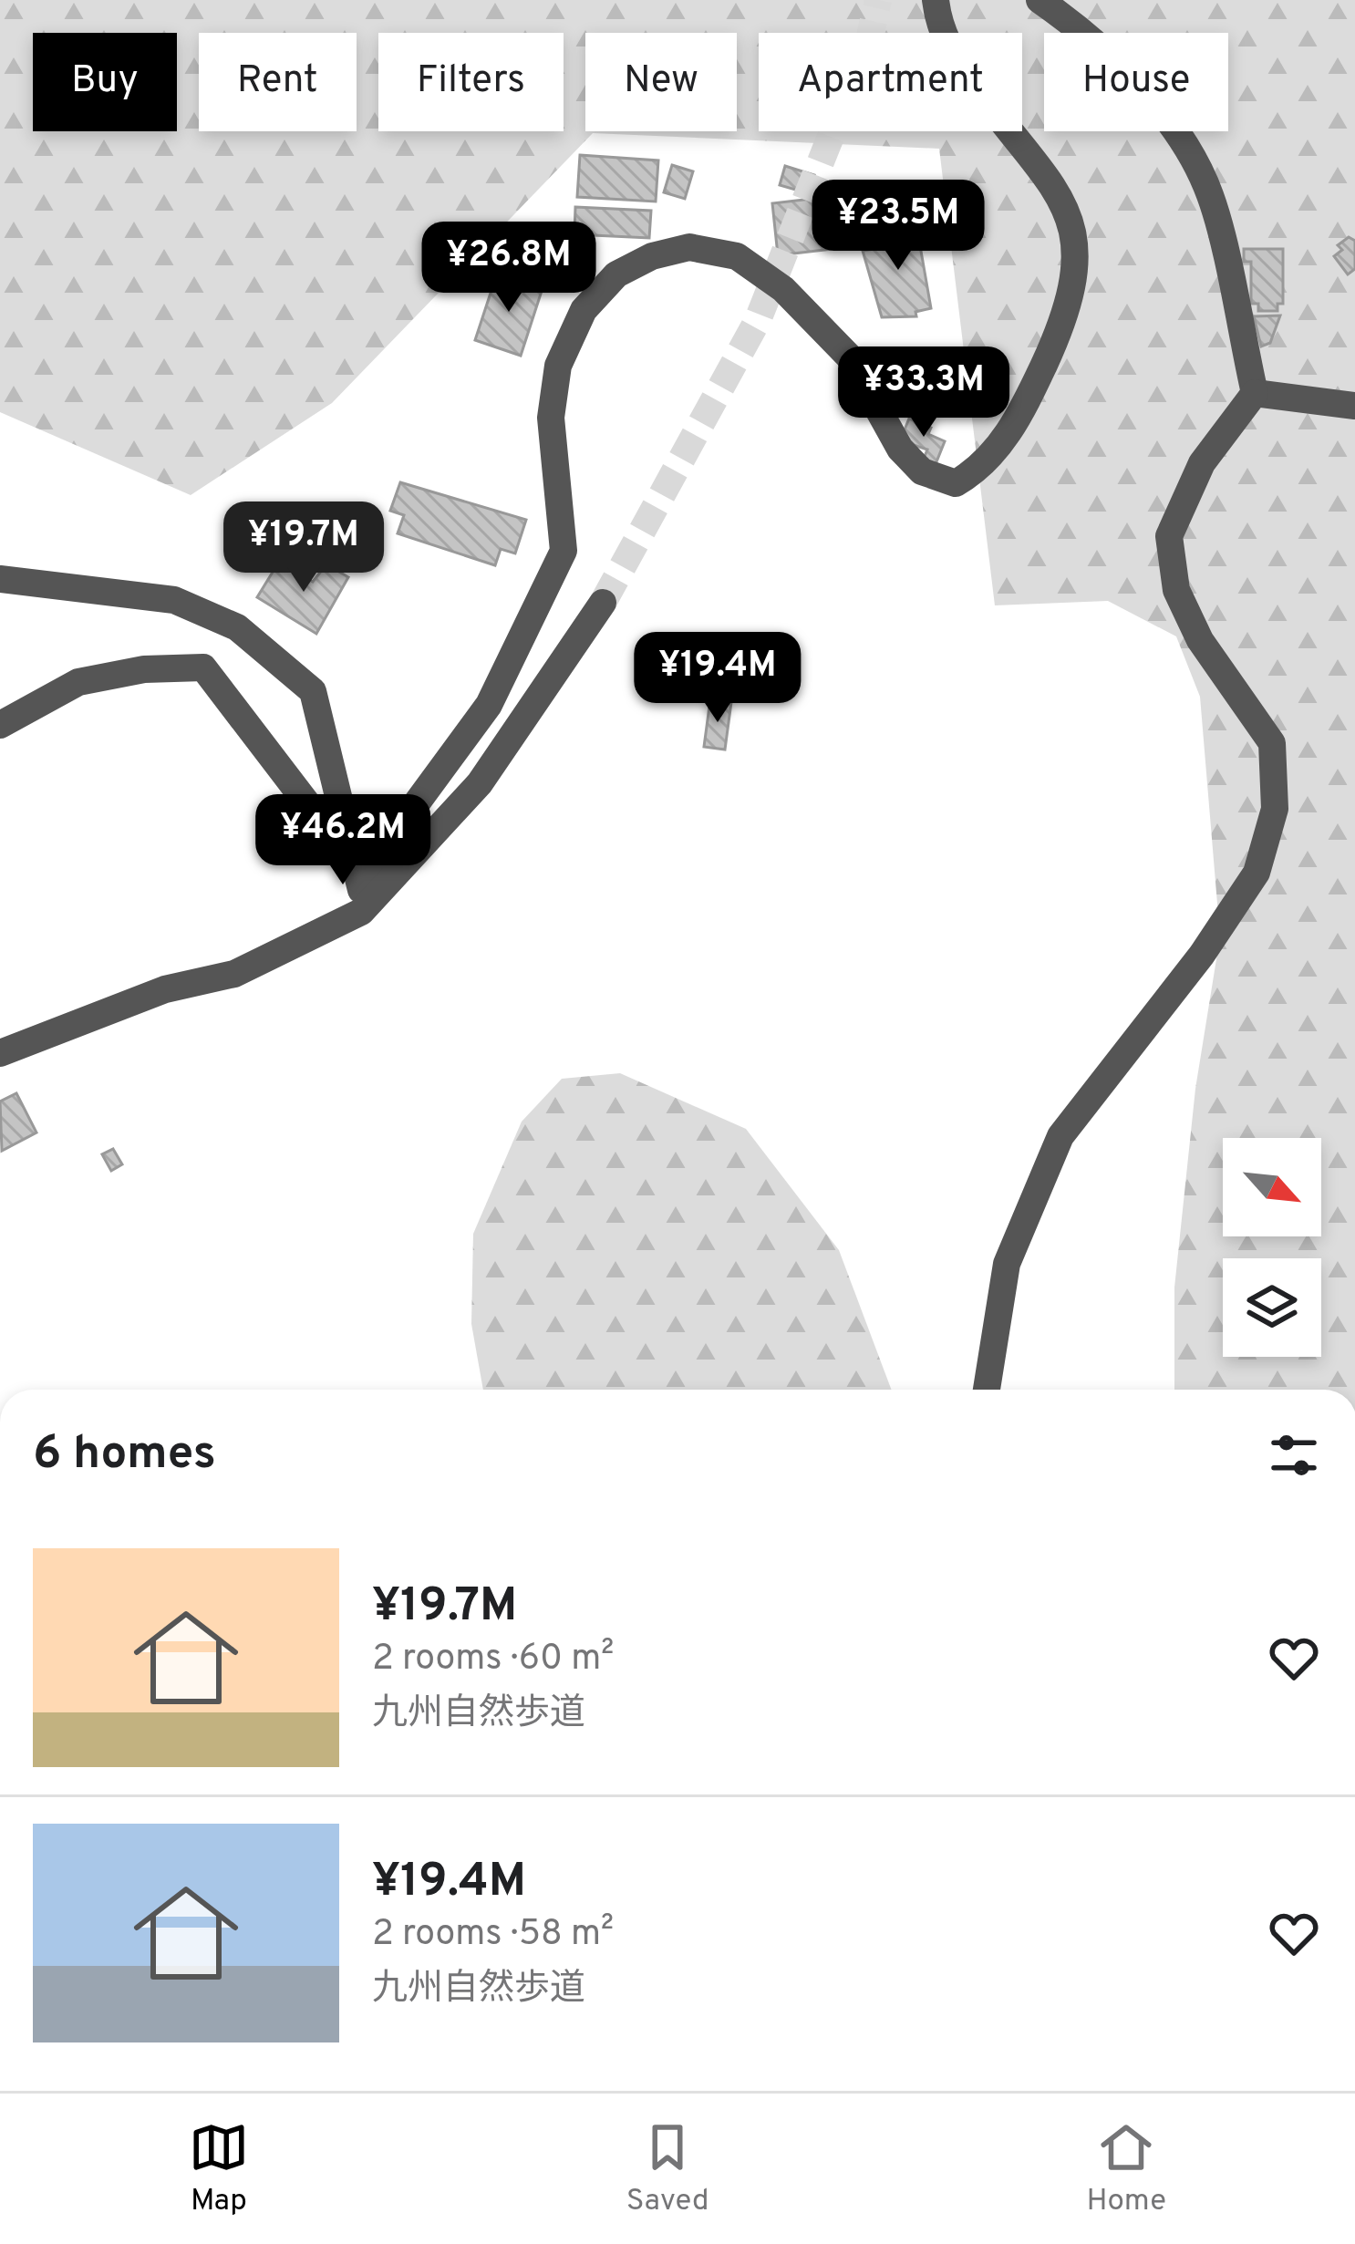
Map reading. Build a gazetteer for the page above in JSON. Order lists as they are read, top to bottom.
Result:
{
  "north": "bottom right",
  "page": {
    "chip": [
      "Buy",
      "Rent",
      "Filters",
      "New",
      "Apartment",
      "House"
    ],
    "price": [
      "¥23.5M",
      "¥26.8M",
      "¥33.3M",
      "¥19.7M",
      "¥19.4M",
      "¥46.2M"
    ],
    "heading": "6 homes",
    "list": [
      {
        "name": "¥19.7M",
        "note": "2 rooms · 60 m² · 九州自然歩道"
      },
      {
        "name": "¥19.4M",
        "note": "2 rooms · 58 m² · 九州自然歩道"
      }
    ],
    "tabs": ["Map", "Saved", "Home"]
  }
}
